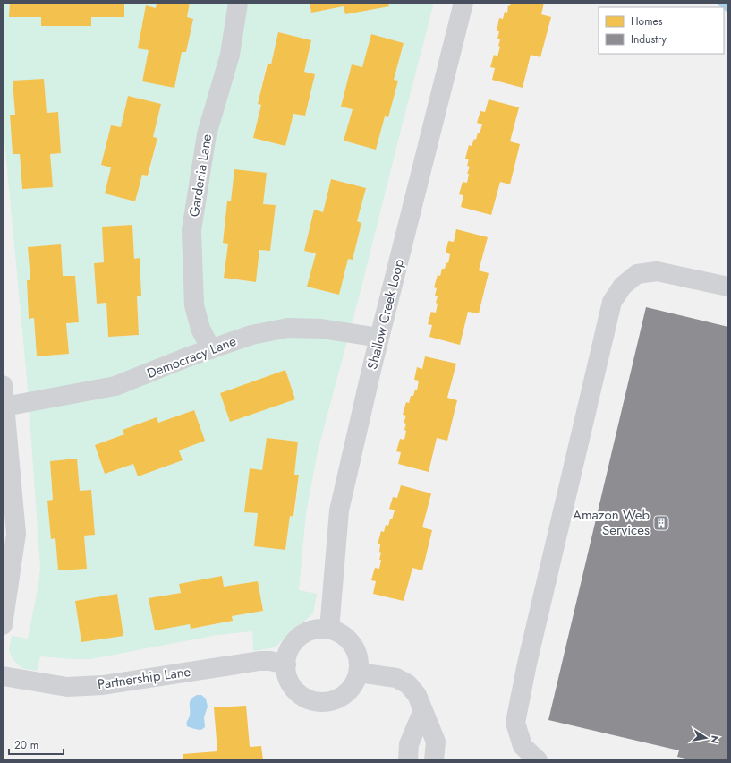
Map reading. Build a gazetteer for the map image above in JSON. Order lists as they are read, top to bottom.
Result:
{
  "streets": {
    "street": [
      "Gardenia Lane",
      "Shallow Creek Loop",
      "Democracy Lane",
      "Partnership Lane"
    ]
  },
  "crossings": [
    ["Gardenia Lane", "Democracy Lane"],
    ["Shallow Creek Loop", "Democracy Lane"],
    ["Shallow Creek Loop", "Partnership Lane"]
  ],
  "places": {
    "building": ["Amazon Web Services"]
  },
  "legend": ["Homes", "Industry"],
  "scale_bar": "20 m",
  "north": "right"
}
